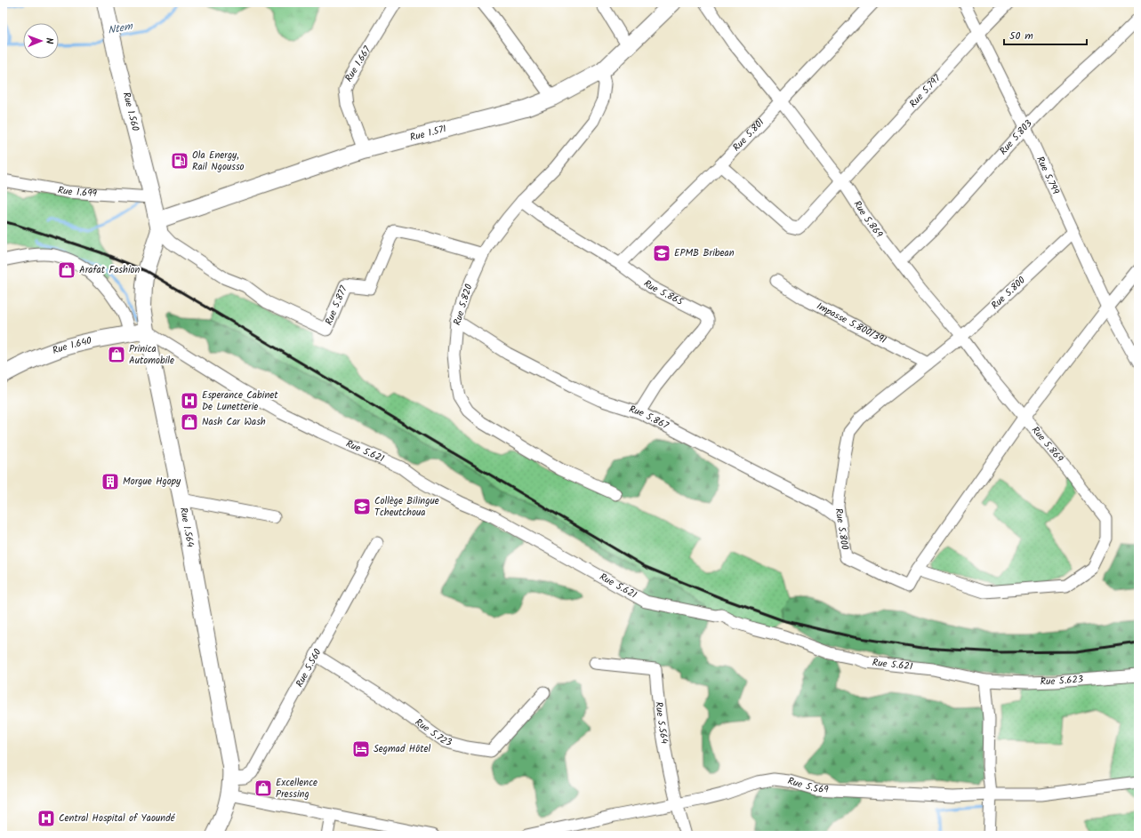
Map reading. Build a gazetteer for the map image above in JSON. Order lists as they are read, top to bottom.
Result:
{
  "streets": {
    "main road": [
      "Rue 1.560",
      "Rue 1.571",
      "Rue 1.640",
      "Rue 1.564"
    ],
    "street": [
      "Rue 1.667",
      "Rue 5.797",
      "Rue 5.801",
      "Rue 5.803",
      "Rue 5.799",
      "Rue 1.699",
      "Rue 5.869",
      "Rue 5.865",
      "Rue 5.800",
      "Rue 5.820",
      "Rue 5.877",
      "Impasse 5.800/391",
      "Rue 5.867",
      "Rue 5.621",
      "Rue 5.560",
      "Rue 5.623",
      "Rue 5.564",
      "Rue 5.723",
      "Rue 5.569"
    ]
  },
  "crossings": [
    ["Rue 1.667", "Rue 1.571"],
    ["Rue 5.797", "Rue 5.801"],
    ["Rue 5.797", "Rue 5.799"],
    ["Rue 5.797", "Rue 5.869"],
    ["Rue 1.560", "Rue 1.571"],
    ["Rue 1.560", "Rue 1.699"],
    ["Rue 1.560", "Rue 5.877"],
    ["Rue 1.560", "Rue 1.564"],
    ["Rue 1.571", "Rue 5.820"],
    ["Rue 1.571", "Rue 5.877"],
    ["Rue 1.571", "Rue 1.564"],
    ["Rue 5.801", "Rue 5.865"],
    ["Rue 5.803", "Rue 5.799"],
    ["Rue 5.803", "Rue 5.869"],
    ["Rue 5.799", "Rue 5.800"],
    ["Rue 5.869", "Rue 5.800"],
    ["Rue 5.865", "Rue 5.820"],
    ["Rue 5.865", "Rue 5.867"],
    ["Rue 5.800", "Impasse 5.800/391"],
    ["Rue 5.800", "Rue 5.867"],
    ["Rue 5.820", "Rue 5.877"],
    ["Rue 5.820", "Rue 5.867"],
    ["Rue 5.877", "Rue 1.564"],
    ["Rue 1.640", "Rue 5.621"],
    ["Rue 1.640", "Rue 1.564"],
    ["Rue 5.621", "Rue 1.564"],
    ["Rue 5.621", "Rue 5.623"],
    ["Rue 1.564", "Rue 5.560"],
    ["Rue 5.560", "Rue 5.723"],
    ["Rue 5.564", "Rue 5.569"]
  ],
  "water": ["Ntem"],
  "places": {
    "fuel station": ["Ola Energy, Rail Ngousso"],
    "school or university": ["EPMB Bribean", "Collège Bilingue Tcheutchoua"],
    "shop": [
      "Arafat Fashion",
      "Prinica Automobile",
      "Nash Car Wash",
      "Excellence Pressing"
    ],
    "hospital": ["Esperance Cabinet De Lunetterie", "Central Hospital of Yaoundé"],
    "building": ["Morgue Hgopy"],
    "hotel": ["Segmad Hôtel"]
  },
  "scale_bar": "50 m",
  "north": "right"
}
